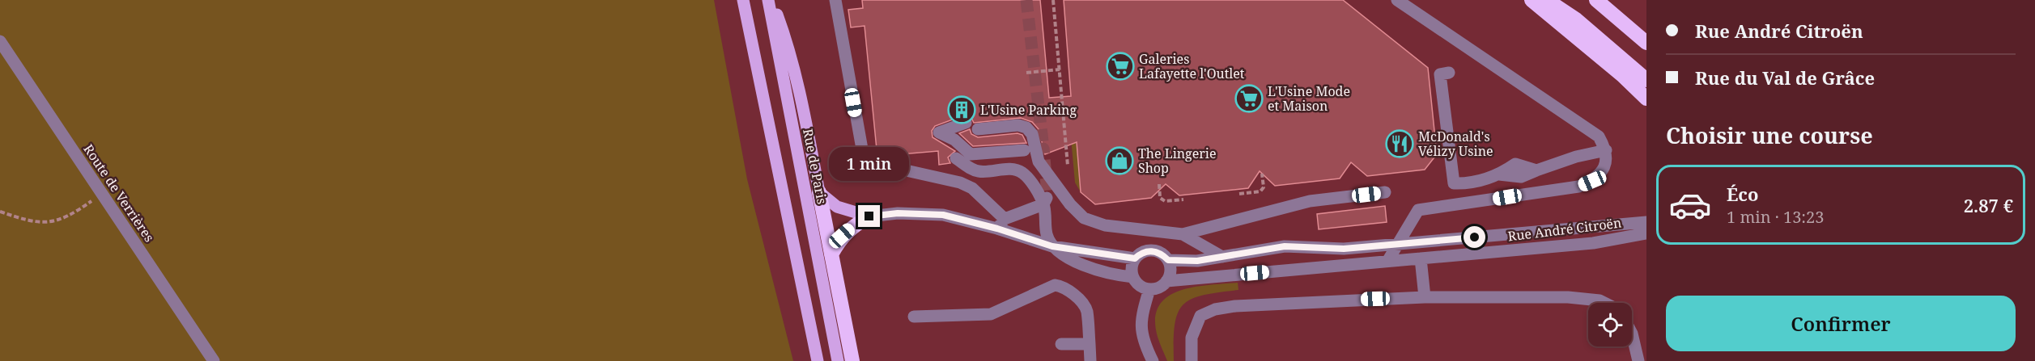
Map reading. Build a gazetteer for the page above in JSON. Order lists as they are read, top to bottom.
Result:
{
  "streets": {
    "main road": ["Rue de Paris"],
    "street": ["Route de Verrières", "Rue André Citroën"]
  },
  "places": {
    "supermarket": ["Galeries Lafayette l'Outlet", "L'Usine Mode et Maison"],
    "building": ["L'Usine Parking"],
    "restaurant": ["McDonald's Vélizy Usine"],
    "shop": ["The Lingerie Shop"]
  },
  "page": {
    "banner": ["Rue André Citroën", "Rue du Val de Grâce"],
    "heading": "Choisir une course",
    "bubble": "1 min",
    "list": [
      {
        "name": "Éco",
        "note": "1 min · 13:23",
        "value": "2.87 €"
      }
    ],
    "buttons": "Confirmer"
  }
}
